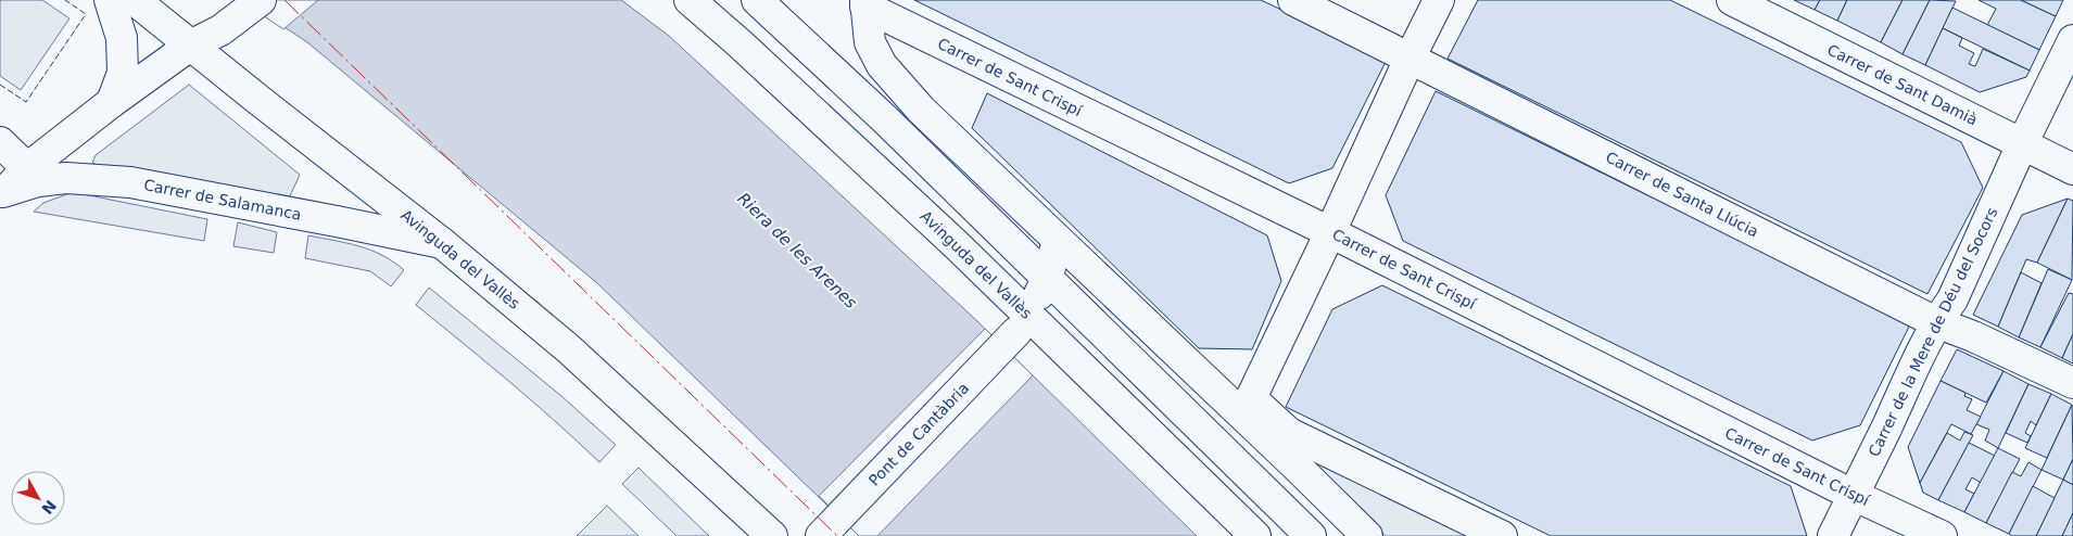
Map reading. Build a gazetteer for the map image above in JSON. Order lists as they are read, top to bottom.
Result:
{
  "streets": {
    "street": [
      "Carrer de Sant Crispí",
      "Carrer de Sant Damià",
      "Carrer de Santa Llúcia",
      "Carrer de Salamanca",
      "Avinguda del Vallès",
      "Carrer de la Mere de Déu del Socors",
      "Pont de Cantàbria"
    ]
  },
  "crossings": [
    ["Carrer de Sant Crispí", "Carrer de la Mere de Déu del Socors"],
    ["Carrer de Sant Damià", "Carrer de la Mere de Déu del Socors"],
    ["Carrer de Santa Llúcia", "Carrer de la Mere de Déu del Socors"],
    ["Carrer de Salamanca", "Avinguda del Vallès"],
    ["Avinguda del Vallès", "Pont de Cantàbria"]
  ],
  "water": ["Riera de les Arenes"],
  "north": "bottom right"
}
